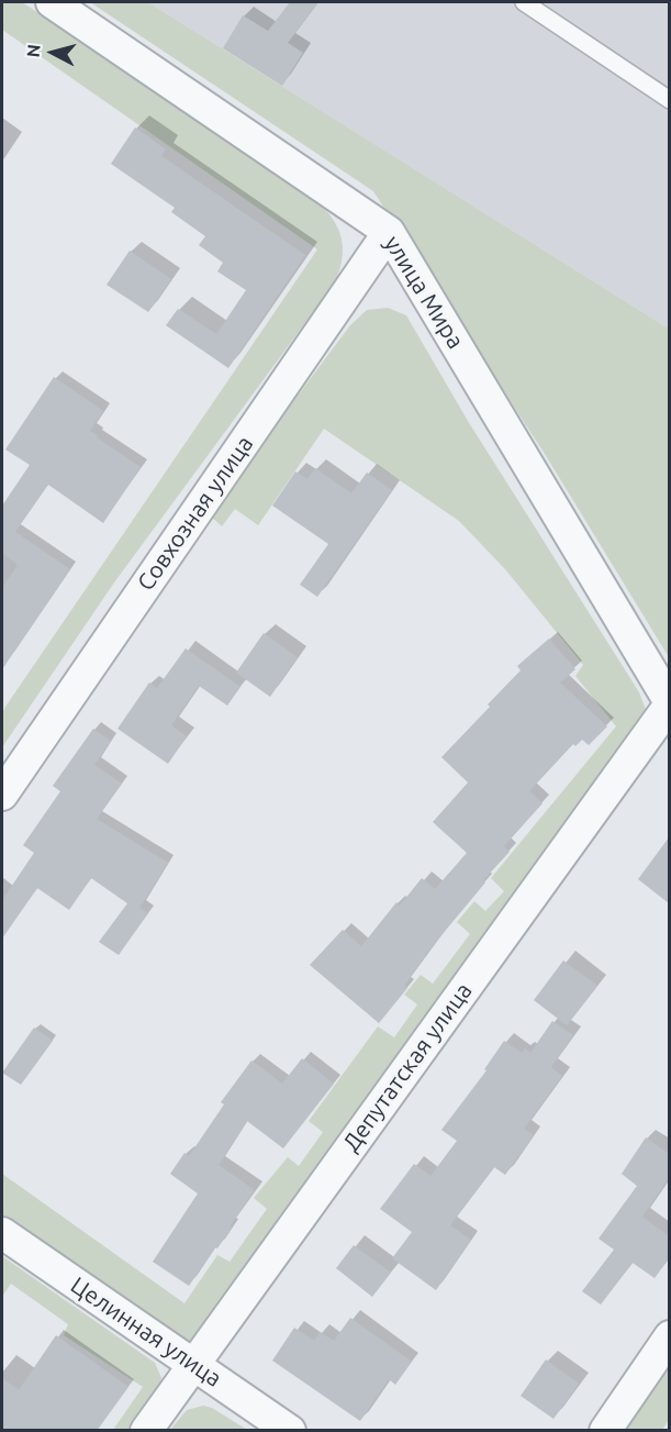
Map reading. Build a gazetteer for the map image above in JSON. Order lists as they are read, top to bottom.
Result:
{
  "streets": {
    "street": [
      "улица Мира",
      "Совхозная улица",
      "Депутатская улица",
      "Целинная улица"
    ]
  },
  "crossings": [
    ["улица Мира", "Совхозная улица"],
    ["улица Мира", "Депутатская улица"],
    ["Депутатская улица", "Целинная улица"]
  ],
  "north": "left"
}
